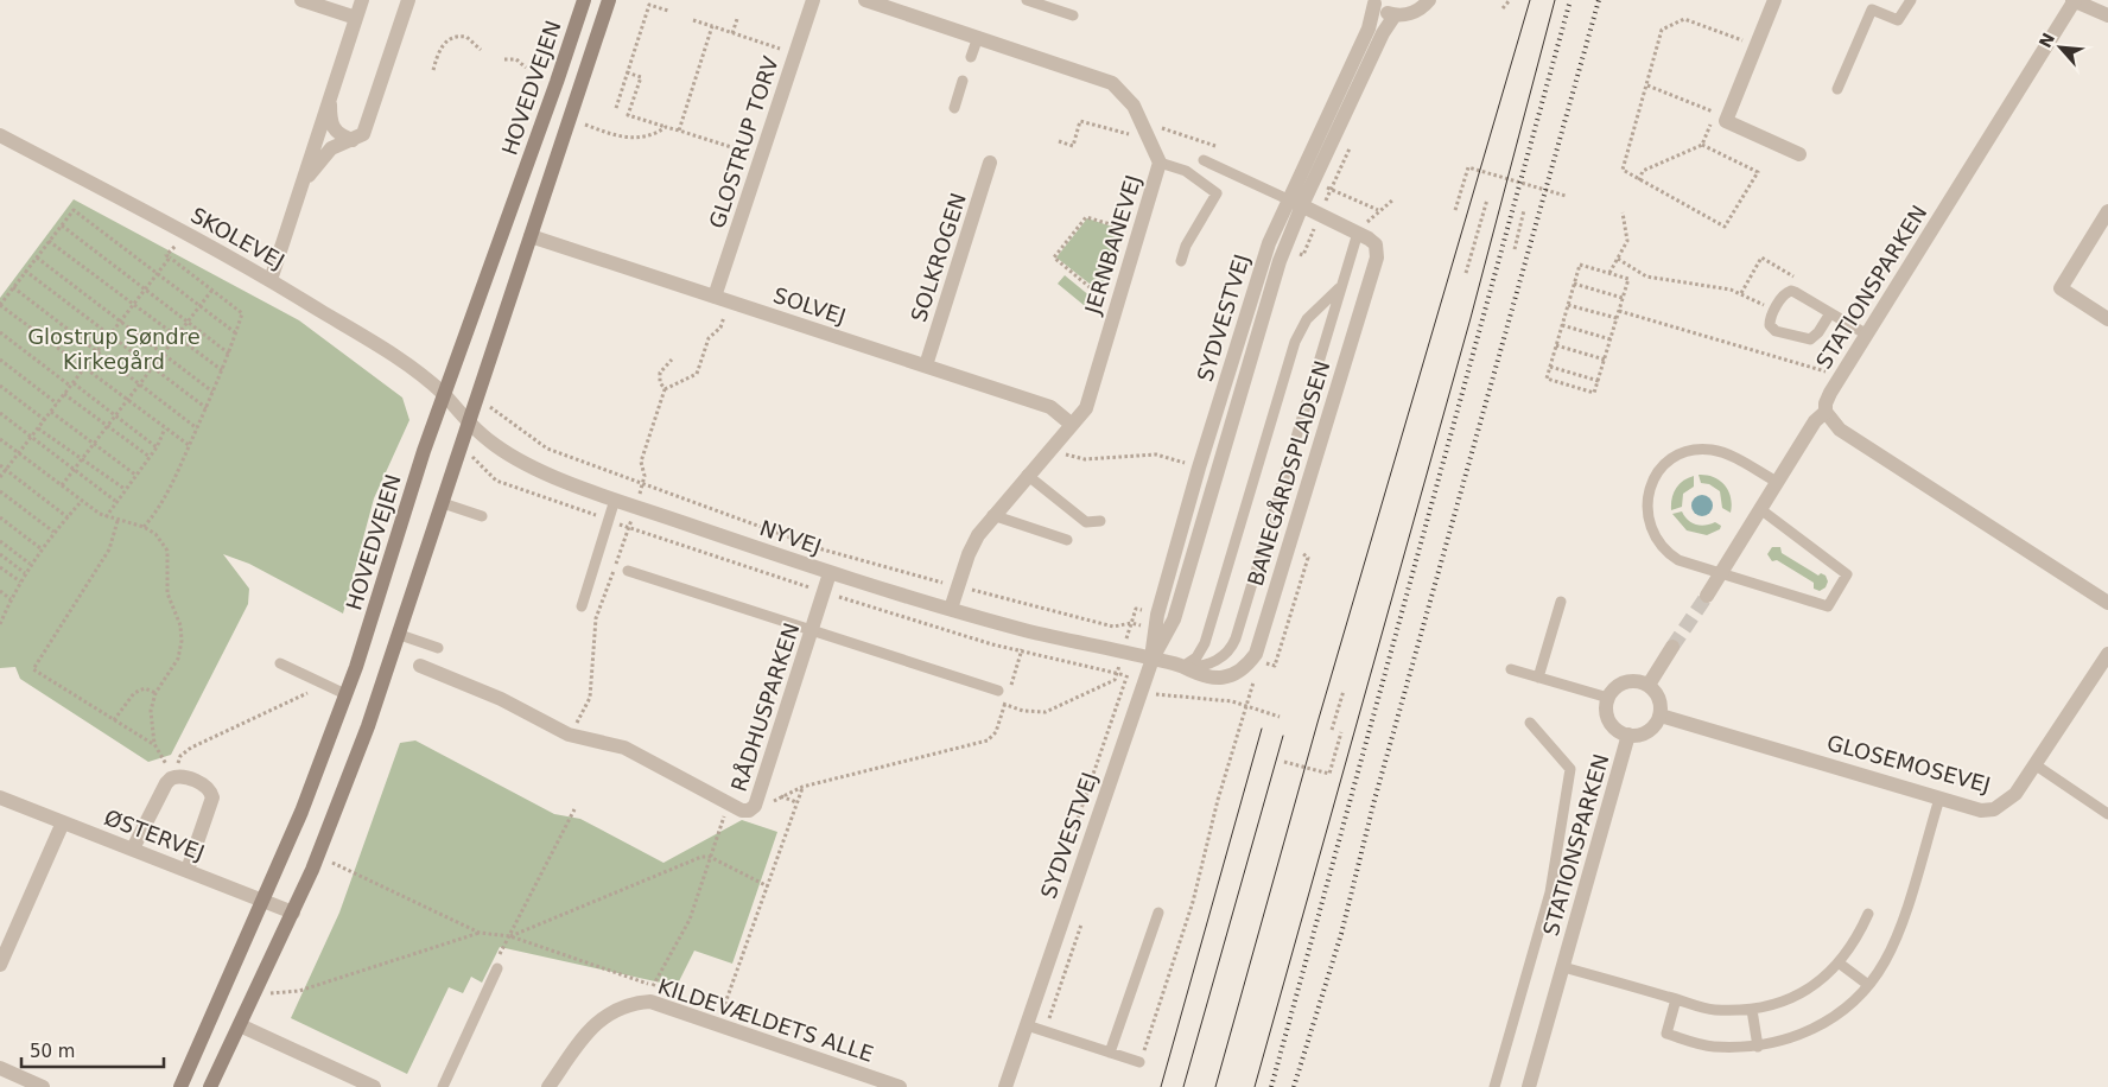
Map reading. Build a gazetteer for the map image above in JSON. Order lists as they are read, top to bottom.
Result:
{
  "streets": {
    "main road": ["HOVEDVEJEN"],
    "street": [
      "GLOSTRUP TORV",
      "SKOLEVEJ",
      "JERNBANEVEJ",
      "SOLKROGEN",
      "STATIONSPARKEN",
      "SOLVEJ",
      "SYDVESTVEJ",
      "BANEGÅRDSPLADSEN",
      "NYVEJ",
      "RÅDHUSPARKEN",
      "GLOSEMOSEVEJ",
      "ØSTERVEJ",
      "KILDEVÆLDETS ALLE"
    ]
  },
  "crossings": [
    ["HOVEDVEJEN", "SKOLEVEJ"],
    ["HOVEDVEJEN", "NYVEJ"],
    ["HOVEDVEJEN", "ØSTERVEJ"],
    ["GLOSTRUP TORV", "SOLVEJ"],
    ["SKOLEVEJ", "NYVEJ"],
    ["JERNBANEVEJ", "SOLVEJ"],
    ["JERNBANEVEJ", "NYVEJ"],
    ["SOLKROGEN", "SOLVEJ"],
    ["STATIONSPARKEN", "GLOSEMOSEVEJ"],
    ["SYDVESTVEJ", "BANEGÅRDSPLADSEN"],
    ["SYDVESTVEJ", "NYVEJ"],
    ["BANEGÅRDSPLADSEN", "NYVEJ"],
    ["NYVEJ", "RÅDHUSPARKEN"]
  ],
  "parks": ["Glostrup Søndre Kirkegård"],
  "scale_bar": "50 m",
  "north": "top left"
}
